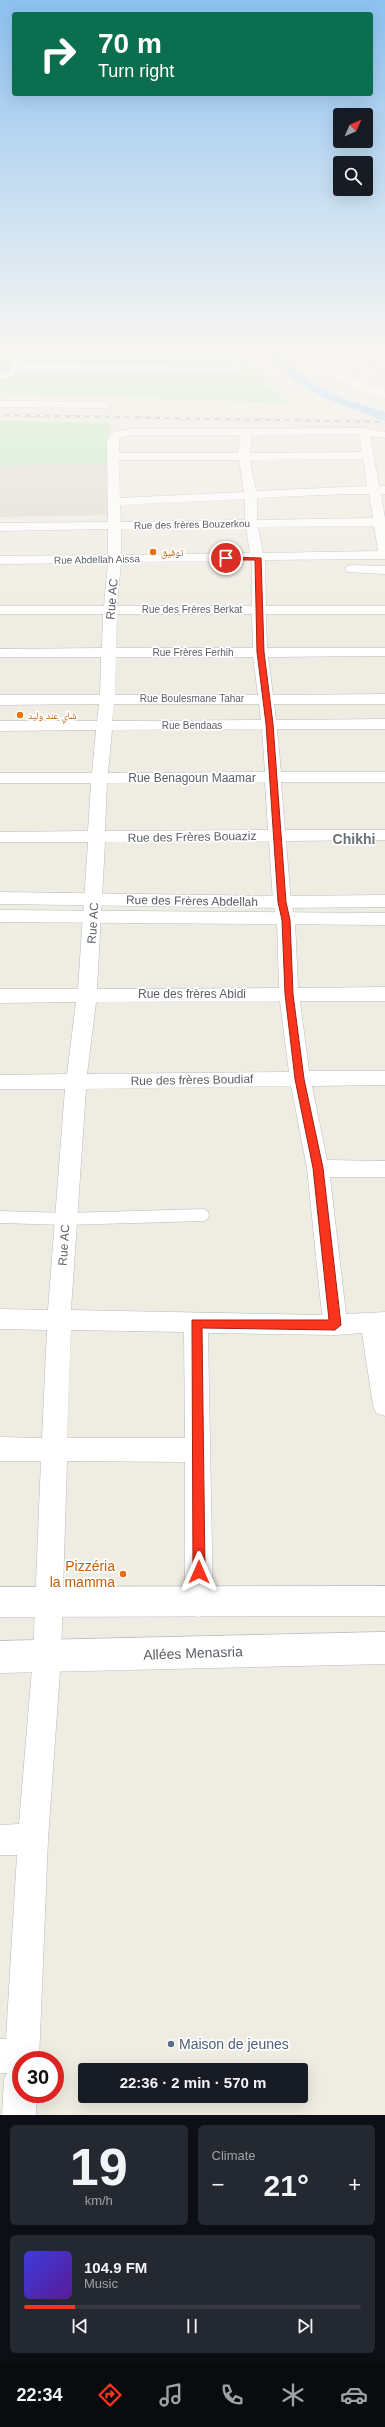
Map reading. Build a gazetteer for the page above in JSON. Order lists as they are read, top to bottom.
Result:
{
  "streets": {
    "street": [
      "Rue des frères Bouzerkou",
      "Rue Abdellah Aissa",
      "Rue AC",
      "Rue des Frères Berkat",
      "Rue Frères Ferhih",
      "Rue Boulesmane Tahar",
      "Rue Bendaas",
      "Rue Benagoun Maamar",
      "Rue des Frères Bouaziz",
      "Rue des Frères Abdellah",
      "Rue des frères Abidi",
      "Rue des frères Boudiaf",
      "Allées Menasria"
    ]
  },
  "crossings": [
    ["Rue des frères Bouzerkou", "Rue AC"],
    ["Rue Abdellah Aissa", "Rue AC"],
    ["Rue AC", "Rue des Frères Berkat"],
    ["Rue AC", "Rue Frères Ferhih"],
    ["Rue AC", "Rue Boulesmane Tahar"],
    ["Rue AC", "Rue Bendaas"],
    ["Rue AC", "Rue Benagoun Maamar"],
    ["Rue AC", "Rue des Frères Bouaziz"],
    ["Rue AC", "Rue des Frères Abdellah"],
    ["Rue AC", "Rue des frères Abidi"],
    ["Rue AC", "Rue des frères Boudiaf"],
    ["Rue AC", "Allées Menasria"]
  ],
  "districts": ["Chikhi"],
  "places": [
    "توفيق",
    "شاي عند وليد",
    "Pizzéria la mamma",
    "Maison de jeunes"
  ],
  "north": "top right",
  "page": {
    "turn": ["70 m", "Turn right"],
    "limit": "30",
    "trip": "22:36 · 2 min · 570 m",
    "tile": [
      ["19", "km/h"],
      "Climate"
    ],
    "heat": ["−", "21°", "+"],
    "song": ["104.9 FM", "Music"],
    "tabs": "22:34"
  }
}
